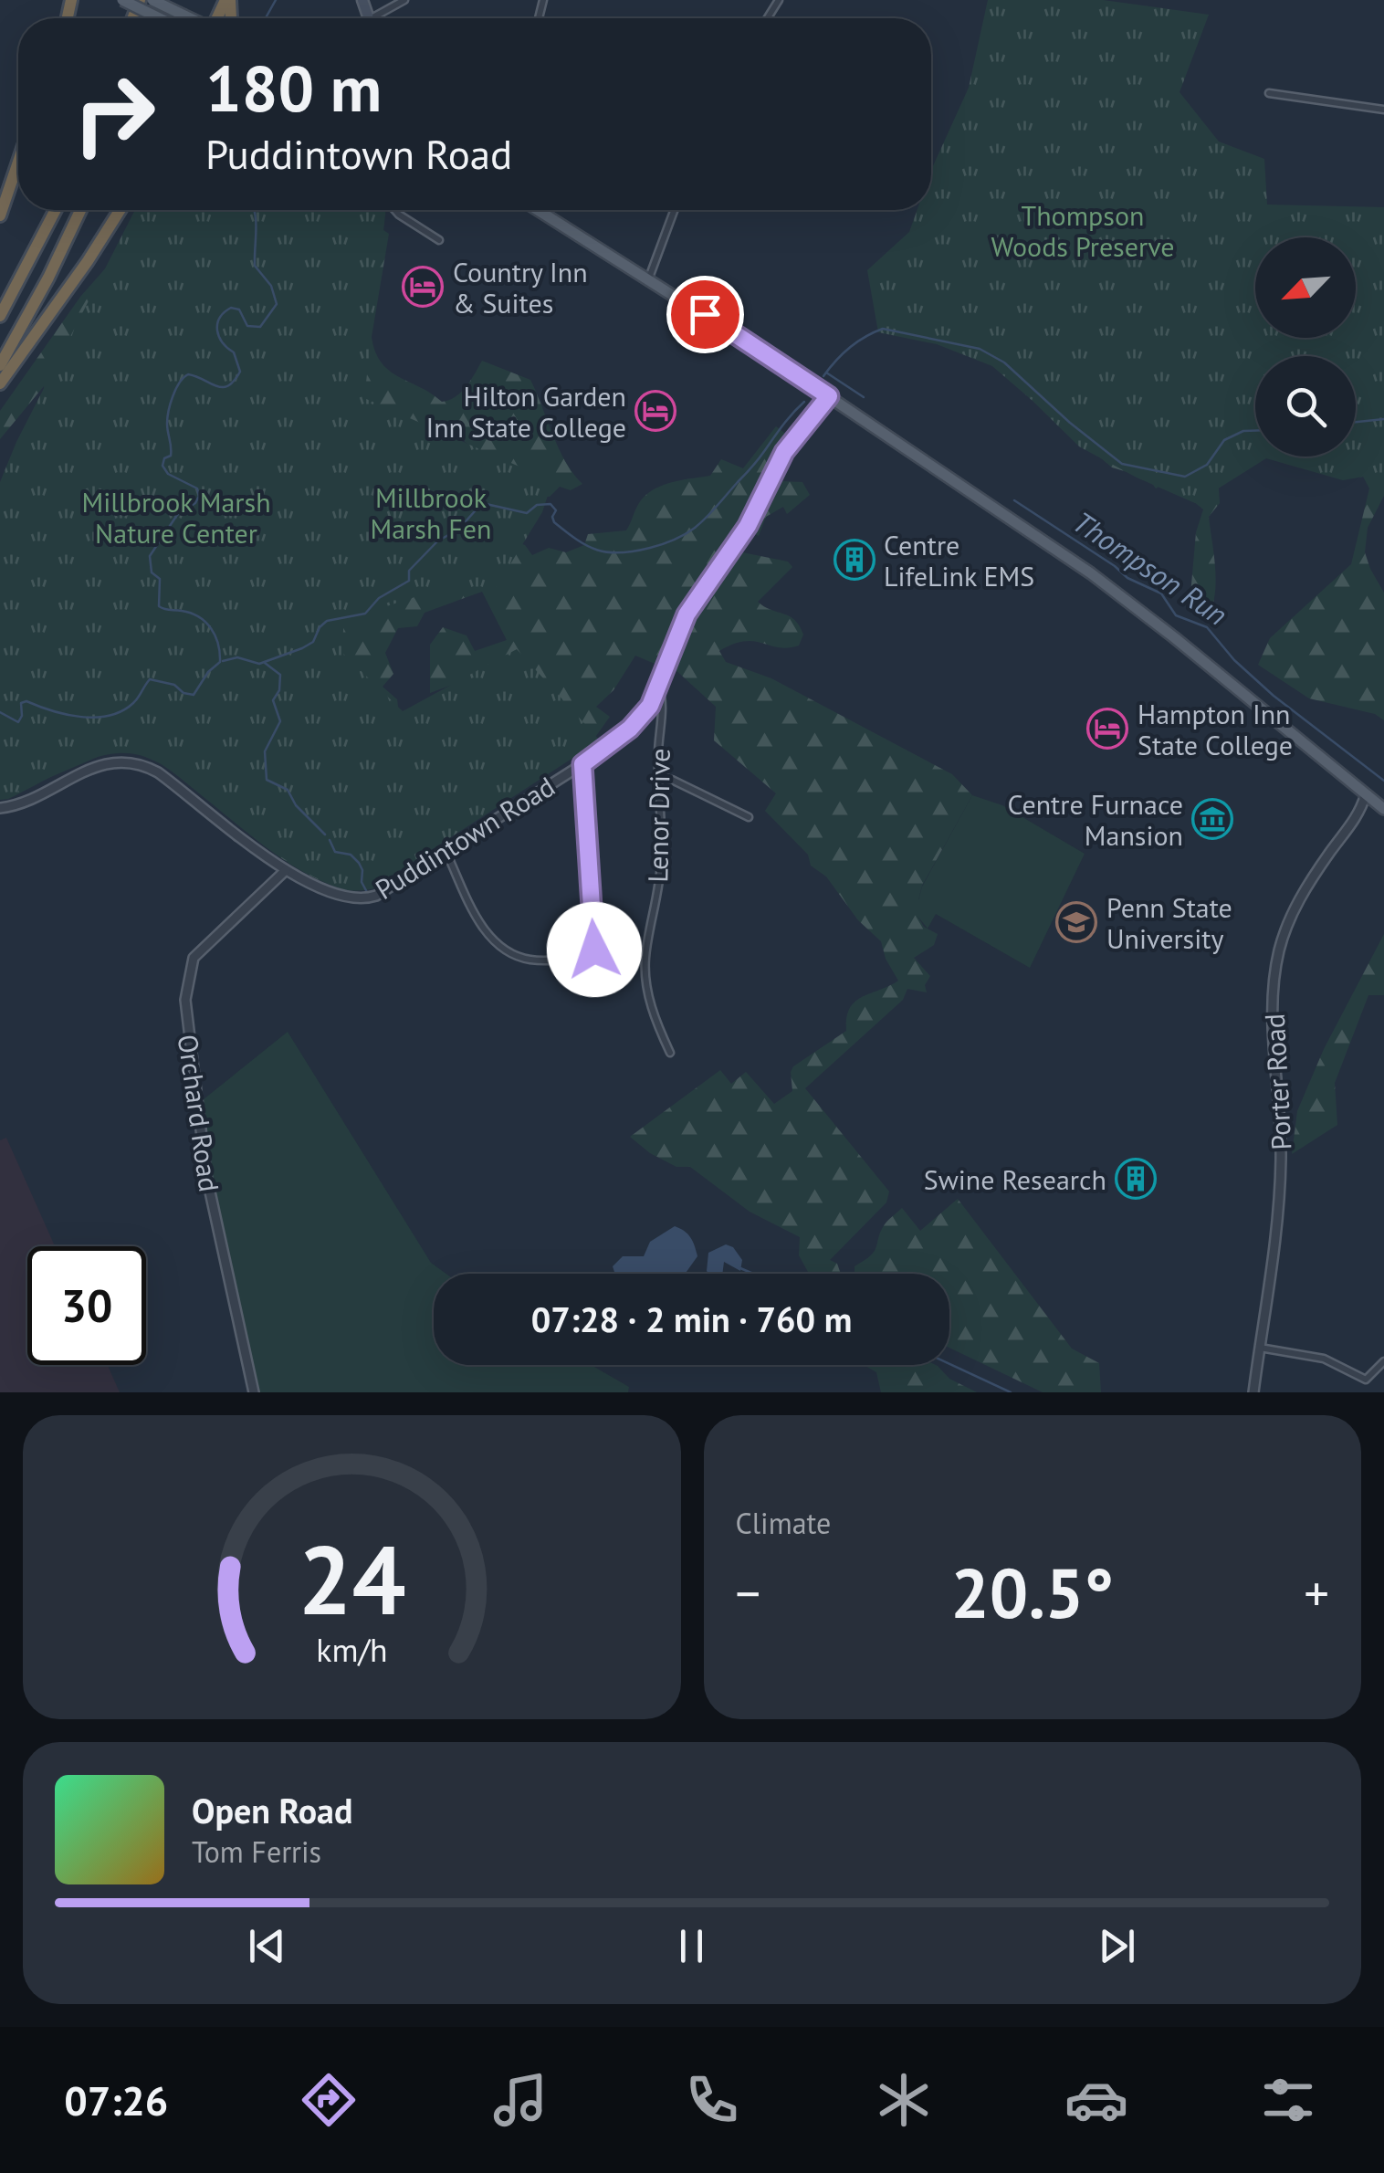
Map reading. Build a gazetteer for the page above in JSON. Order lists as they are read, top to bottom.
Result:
{
  "streets": {
    "street": [
      "Lenor Drive",
      "Puddintown Road",
      "Porter Road",
      "Orchard Road"
    ]
  },
  "crossings": [
    ["Lenor Drive", "Puddintown Road"],
    ["Puddintown Road", "Orchard Road"]
  ],
  "water": ["Thompson Run"],
  "parks": ["Thompson Woods Preserve", "Millbrook Marsh Fen", "Millbrook Marsh Nature Center"],
  "places": {
    "hotel": ["Country Inn & Suites", "Hilton Garden Inn State College", "Hampton Inn State College"],
    "building": ["Centre LifeLink EMS", "Swine Research"],
    "museum": ["Centre Furnace Mansion"],
    "school or university": ["Penn State University"]
  },
  "north": "bottom left",
  "page": {
    "turn": ["180 m", "Puddintown Road"],
    "limit": "30",
    "trip": "07:28 · 2 min · 760 m",
    "tile": "Climate",
    "heat": ["−", "20.5°", "+"],
    "song": ["Open Road", "Tom Ferris"],
    "tabs": "07:26",
    "gauge": ["24", "km/h"]
  }
}
